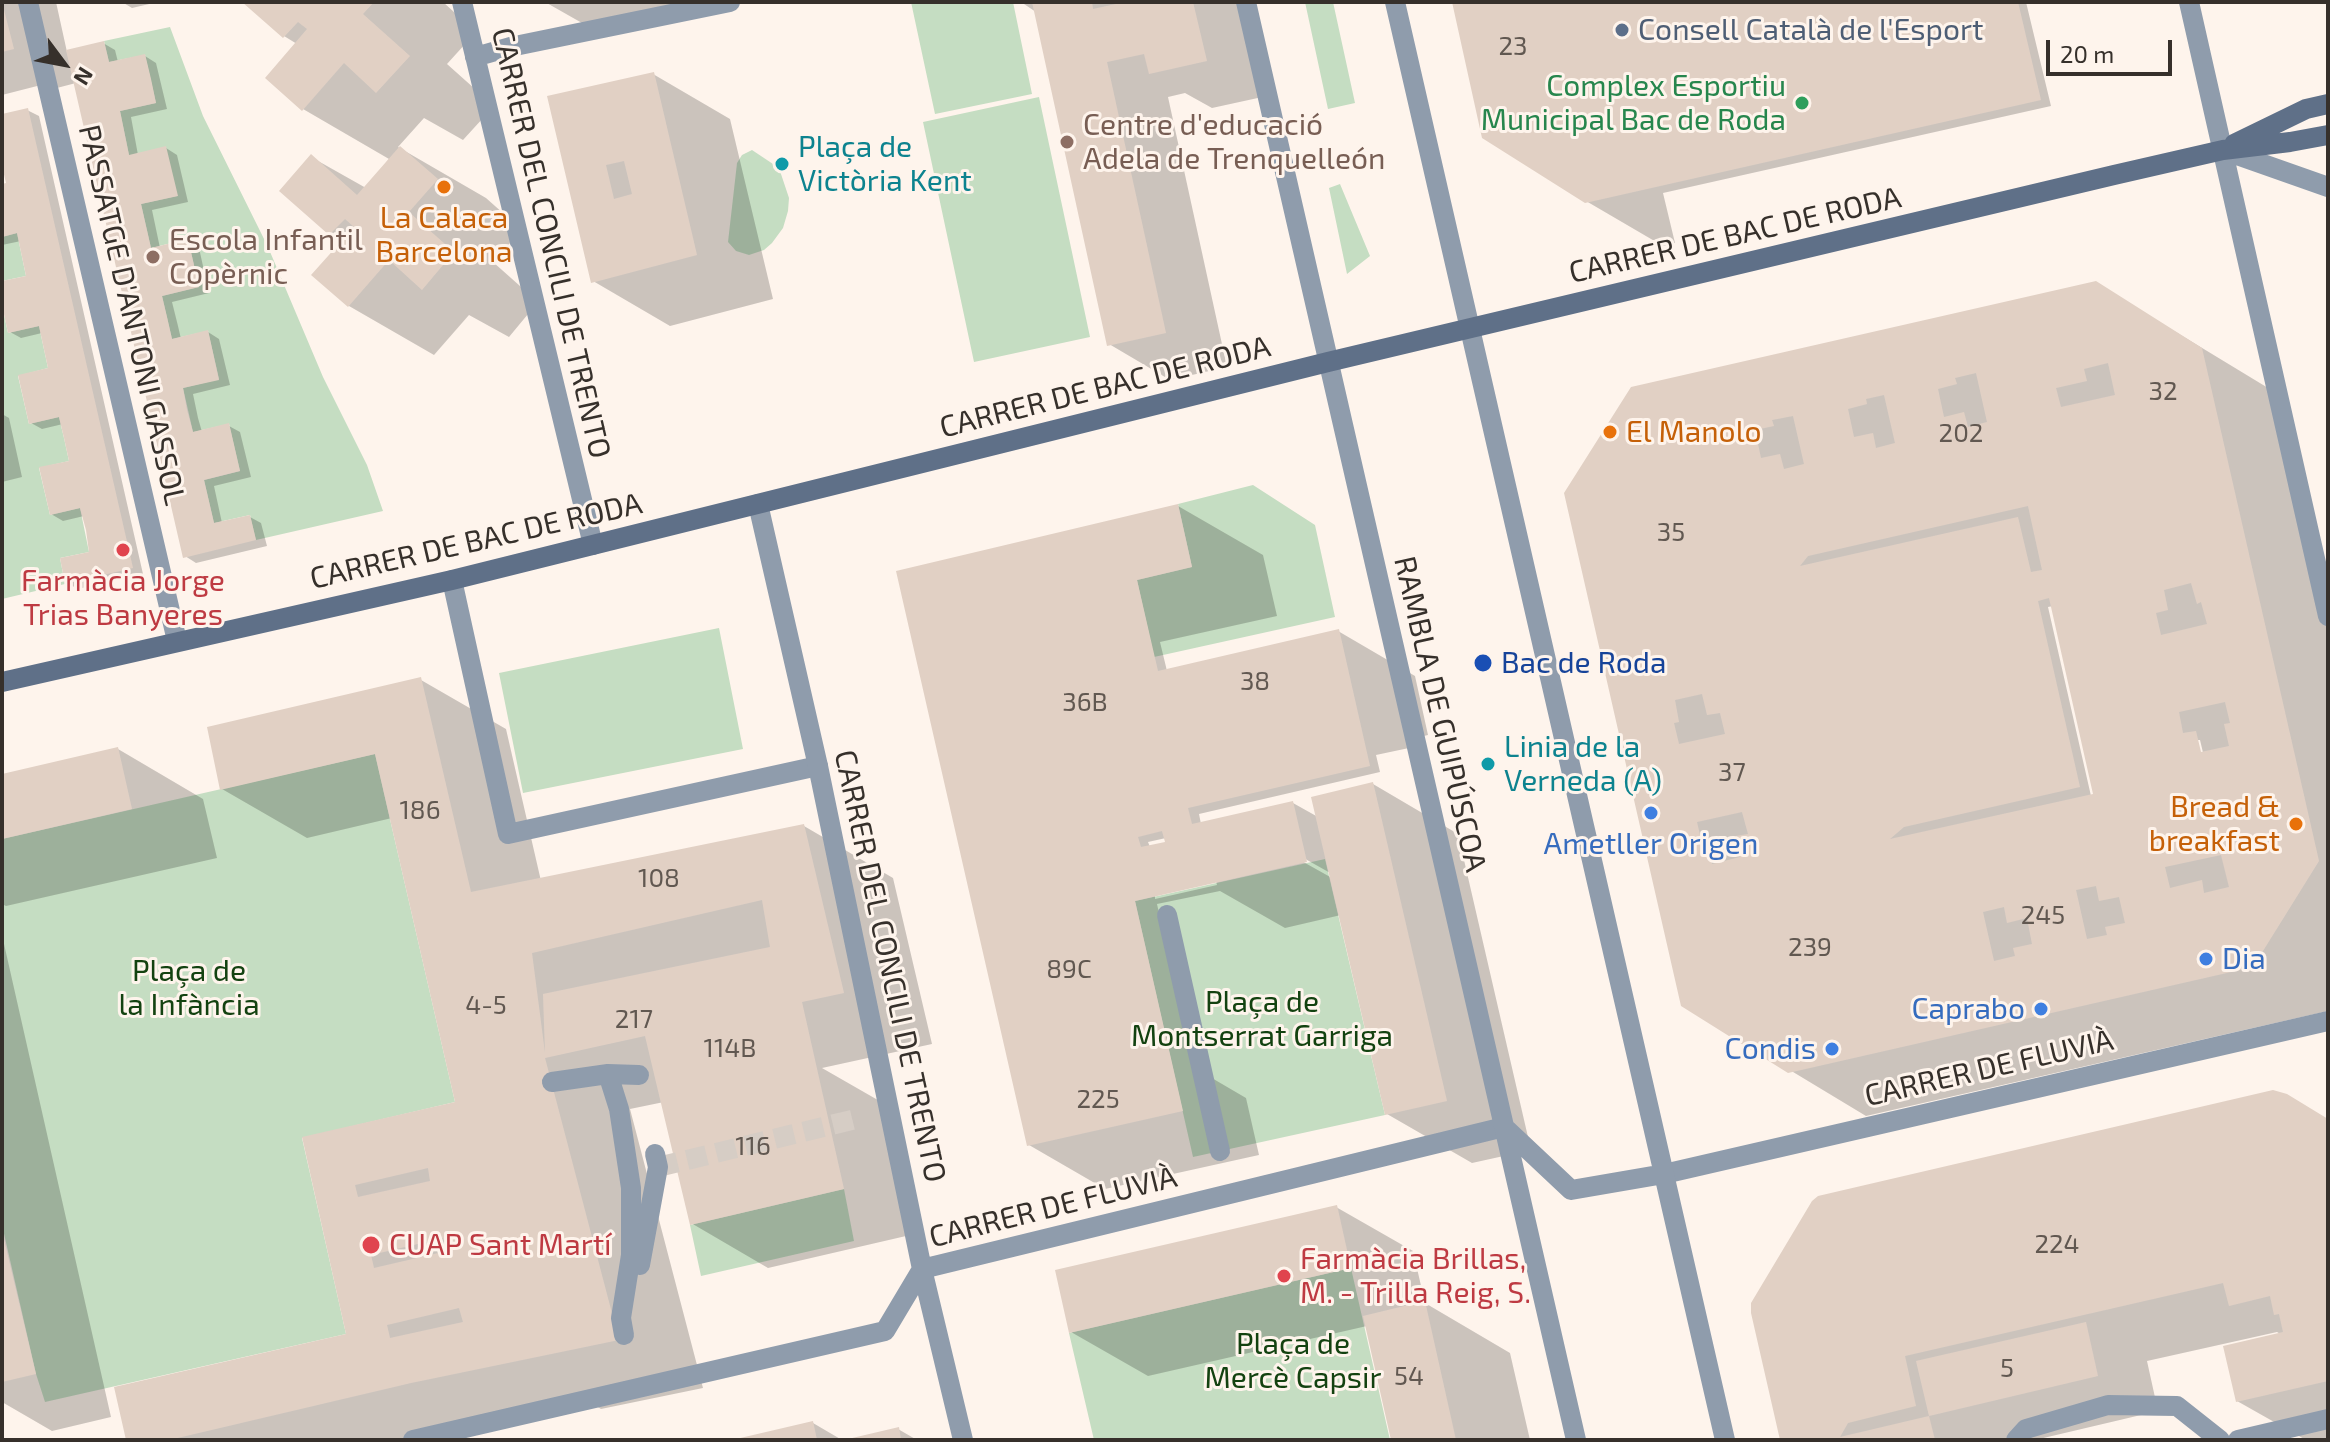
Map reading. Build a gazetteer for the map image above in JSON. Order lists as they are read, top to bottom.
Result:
{
  "streets": {
    "main road": ["CARRER DE BAC DE RODA"],
    "street": [
      "CARRER DEL CONCILI DE TRENTO",
      "PASSATGE D'ANTONI GASSOL",
      "RAMBLA DE GUIPÚSCOA",
      "CARRER DE FLUVIÀ"
    ]
  },
  "crossings": [
    ["CARRER DE BAC DE RODA", "CARRER DEL CONCILI DE TRENTO"],
    ["CARRER DE BAC DE RODA", "PASSATGE D'ANTONI GASSOL"],
    ["CARRER DE BAC DE RODA", "RAMBLA DE GUIPÚSCOA"],
    ["CARRER DEL CONCILI DE TRENTO", "CARRER DE FLUVIÀ"],
    ["RAMBLA DE GUIPÚSCOA", "CARRER DE FLUVIÀ"]
  ],
  "parks": ["Plaça de la Infància", "Plaça de Montserrat Garriga", "Plaça de Mercè Capsir"],
  "places": [
    "Consell Català de l'Esport",
    "Complex Esportiu Municipal Bac de Roda",
    "Centre d'educació Adela de Trenquelleón",
    "Plaça de Victòria Kent",
    "La Calaca Barcelona",
    "Escola Infantil Copèrnic",
    "El Manolo",
    "Farmàcia Jorge Trias Banyeres",
    "Bac de Roda",
    "Linia de la Verneda (A)",
    "Ametller Origen",
    "Bread & breakfast",
    "Dia",
    "Caprabo",
    "Condis",
    "CUAP Sant Martí",
    "Farmàcia Brillas, M. - Trilla Reig, S."
  ],
  "house_numbers": [
    "23",
    "32",
    "202",
    "35",
    "38",
    "36B",
    "37",
    "186",
    "108",
    "245",
    "239",
    "89C",
    "4-5",
    "217",
    "114B",
    "225",
    "116",
    "224",
    "5",
    "54"
  ],
  "scale_bar": "20 m",
  "north": "bottom right"
}
